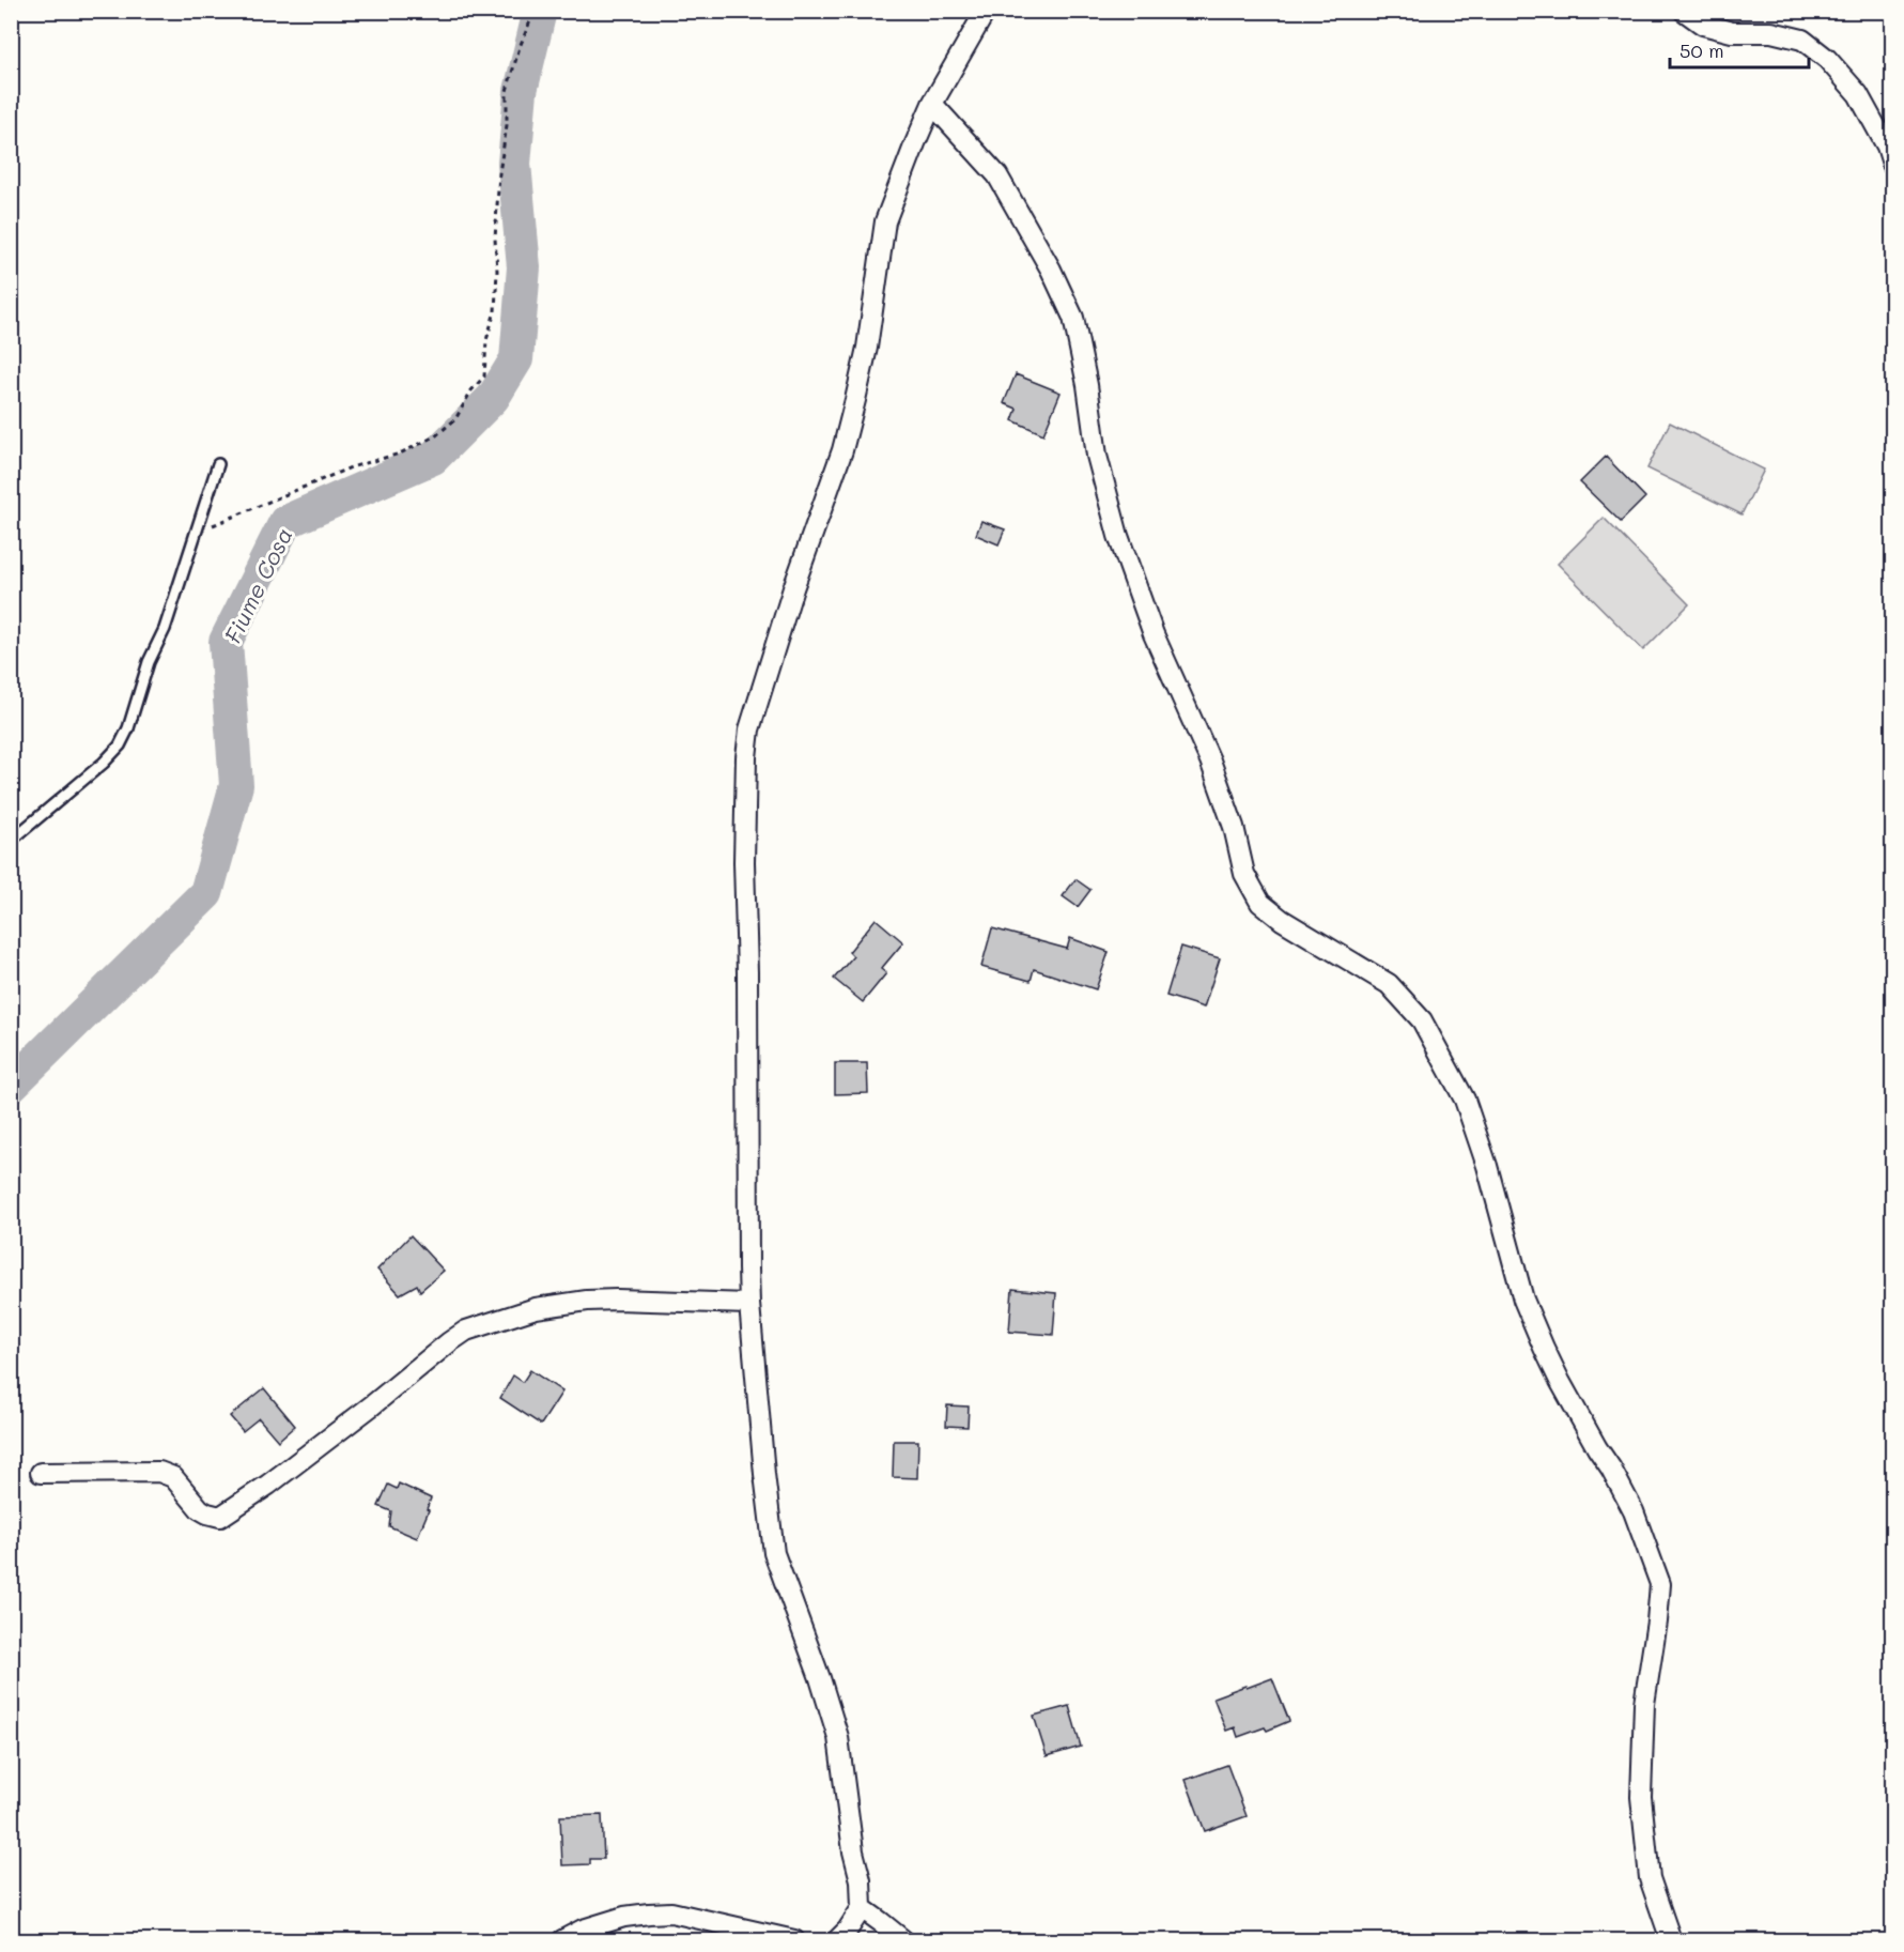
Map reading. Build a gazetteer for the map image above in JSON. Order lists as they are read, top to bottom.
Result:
{
  "water": ["Fiume Cosa"],
  "scale_bar": "50 m"
}
